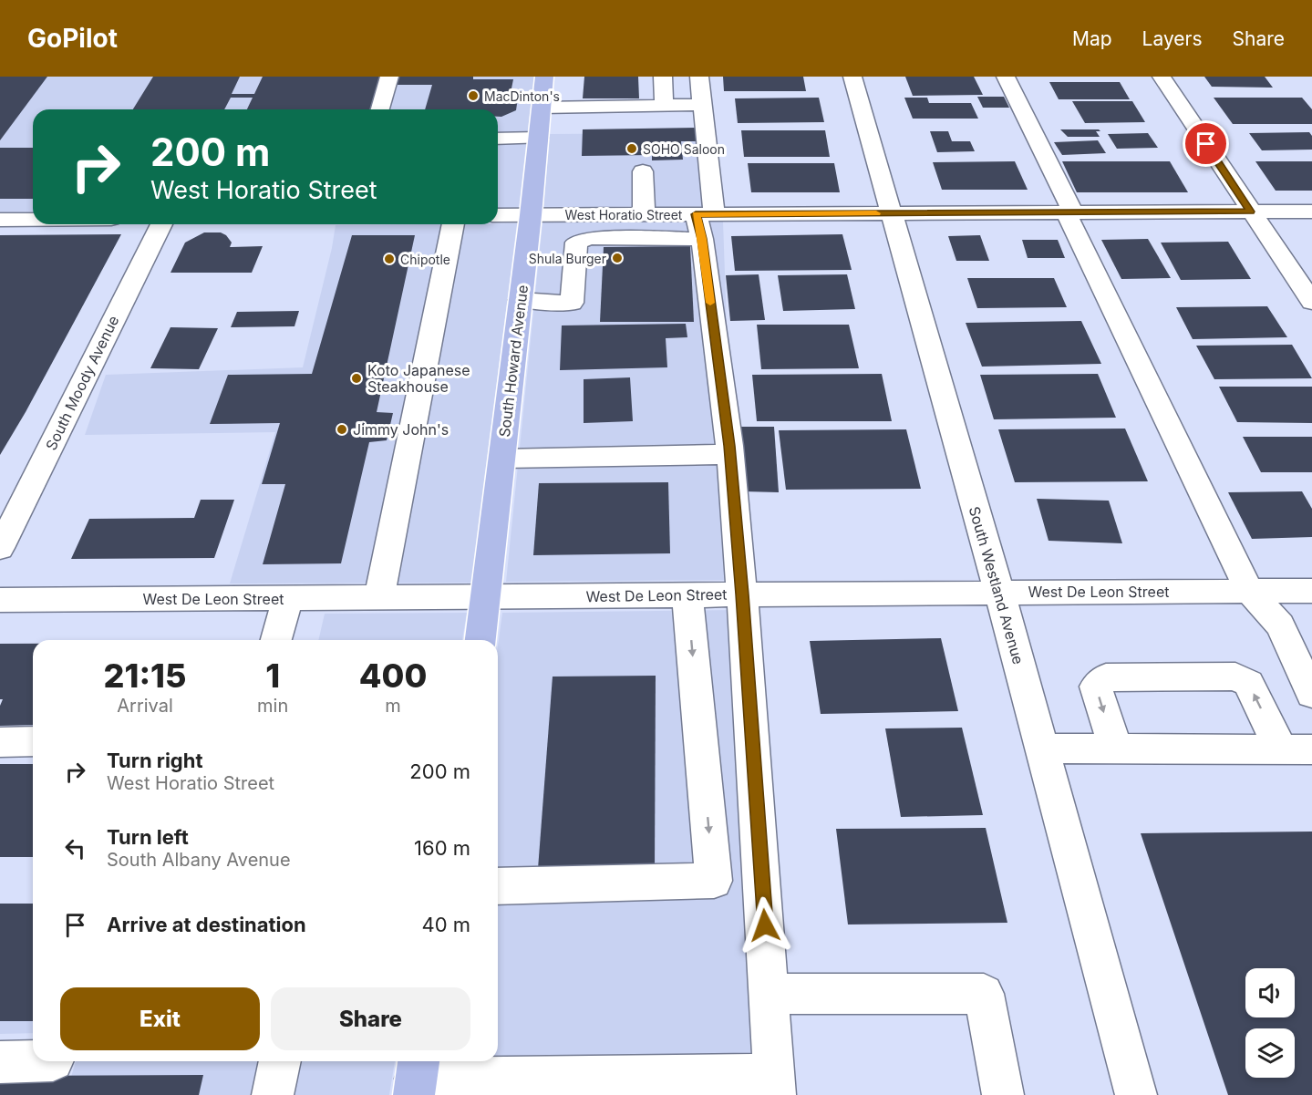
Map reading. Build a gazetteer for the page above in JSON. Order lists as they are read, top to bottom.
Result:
{
  "streets": {
    "main road": ["South Howard Avenue"],
    "street": [
      "West Horatio Street",
      "South Moody Avenue",
      "South Westland Avenue",
      "West De Leon Street"
    ]
  },
  "crossings": [
    ["West Horatio Street", "South Howard Avenue"],
    ["West Horatio Street", "South Westland Avenue"],
    ["South Howard Avenue", "West De Leon Street"],
    ["South Westland Avenue", "West De Leon Street"]
  ],
  "places": [
    "MacDinton's",
    "SOHO Saloon",
    "Shula Burger",
    "Chipotle",
    "Koto Japanese Steakhouse",
    "Jimmy John's"
  ],
  "page": {
    "header": "GoPilot",
    "nav": ["Map", "Layers", "Share"],
    "turn": ["200 m", "West Horatio Street"],
    "eta": [
      "21:15",
      "Arrival",
      "1",
      "min",
      "400",
      "m"
    ],
    "list": [
      {
        "name": "Turn right",
        "note": "West Horatio Street",
        "value": "200 m"
      },
      {
        "name": "Turn left",
        "note": "South Albany Avenue",
        "value": "160 m"
      },
      {
        "name": "Arrive at destination",
        "value": "40 m"
      }
    ],
    "buttons": ["Exit", "Share"]
  }
}
